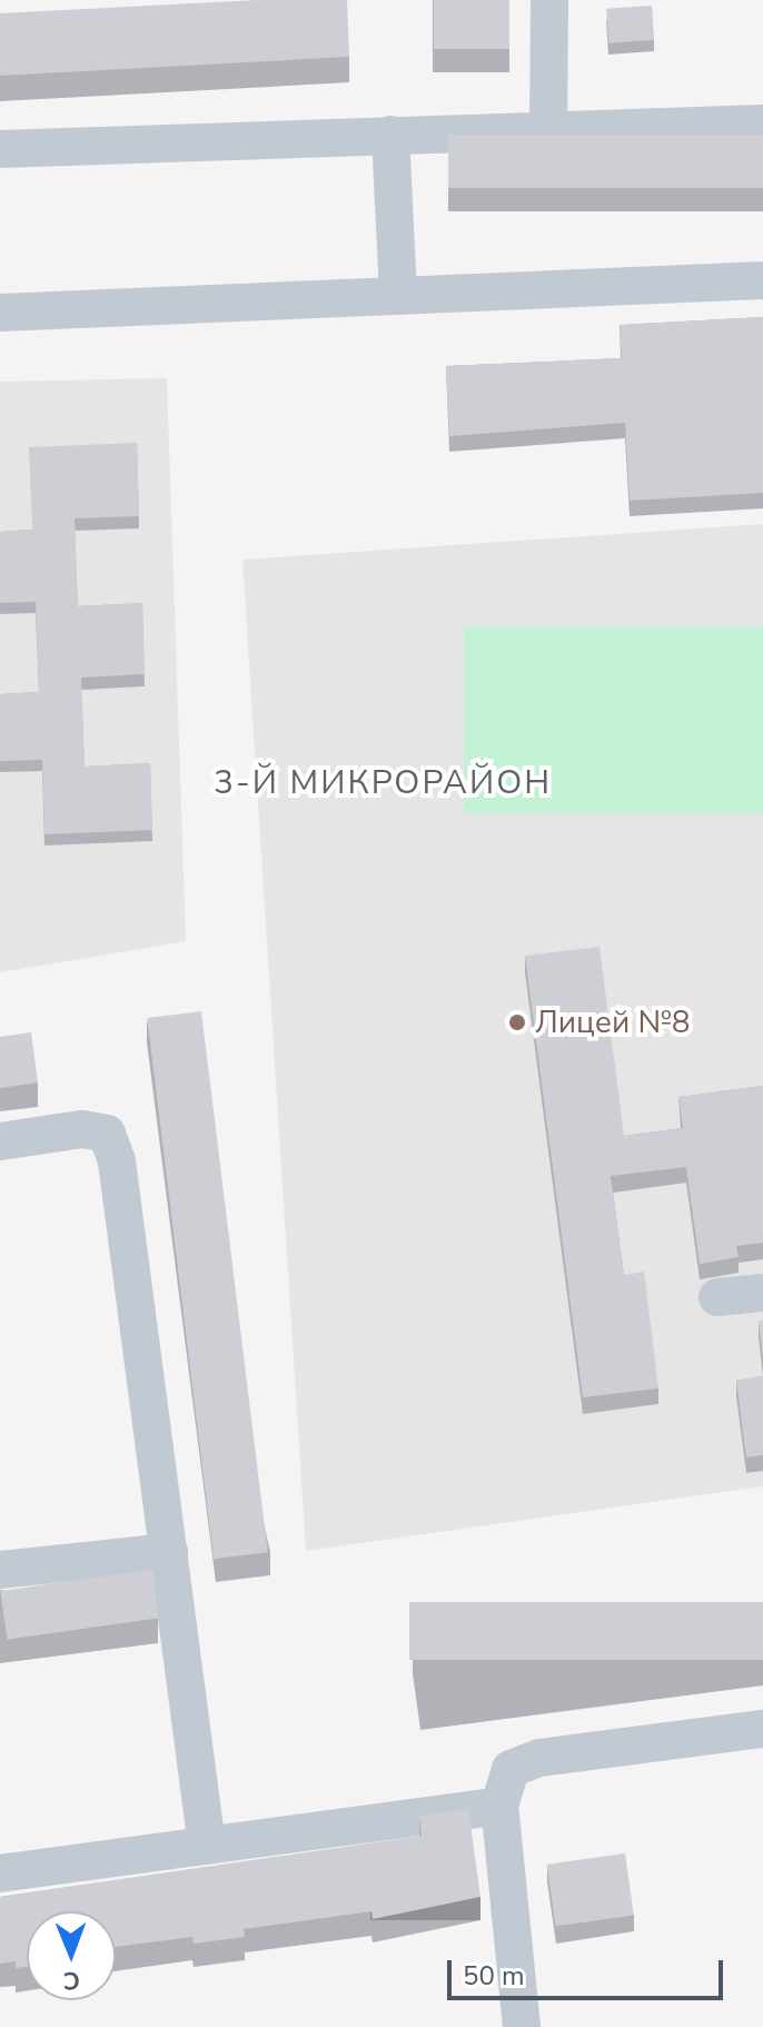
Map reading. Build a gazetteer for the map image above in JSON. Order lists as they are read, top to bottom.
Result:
{
  "districts": ["3-Й МИКРОРАЙОН"],
  "places": ["Лицей №8"],
  "scale_bar": "50 m",
  "north": "bottom"
}
